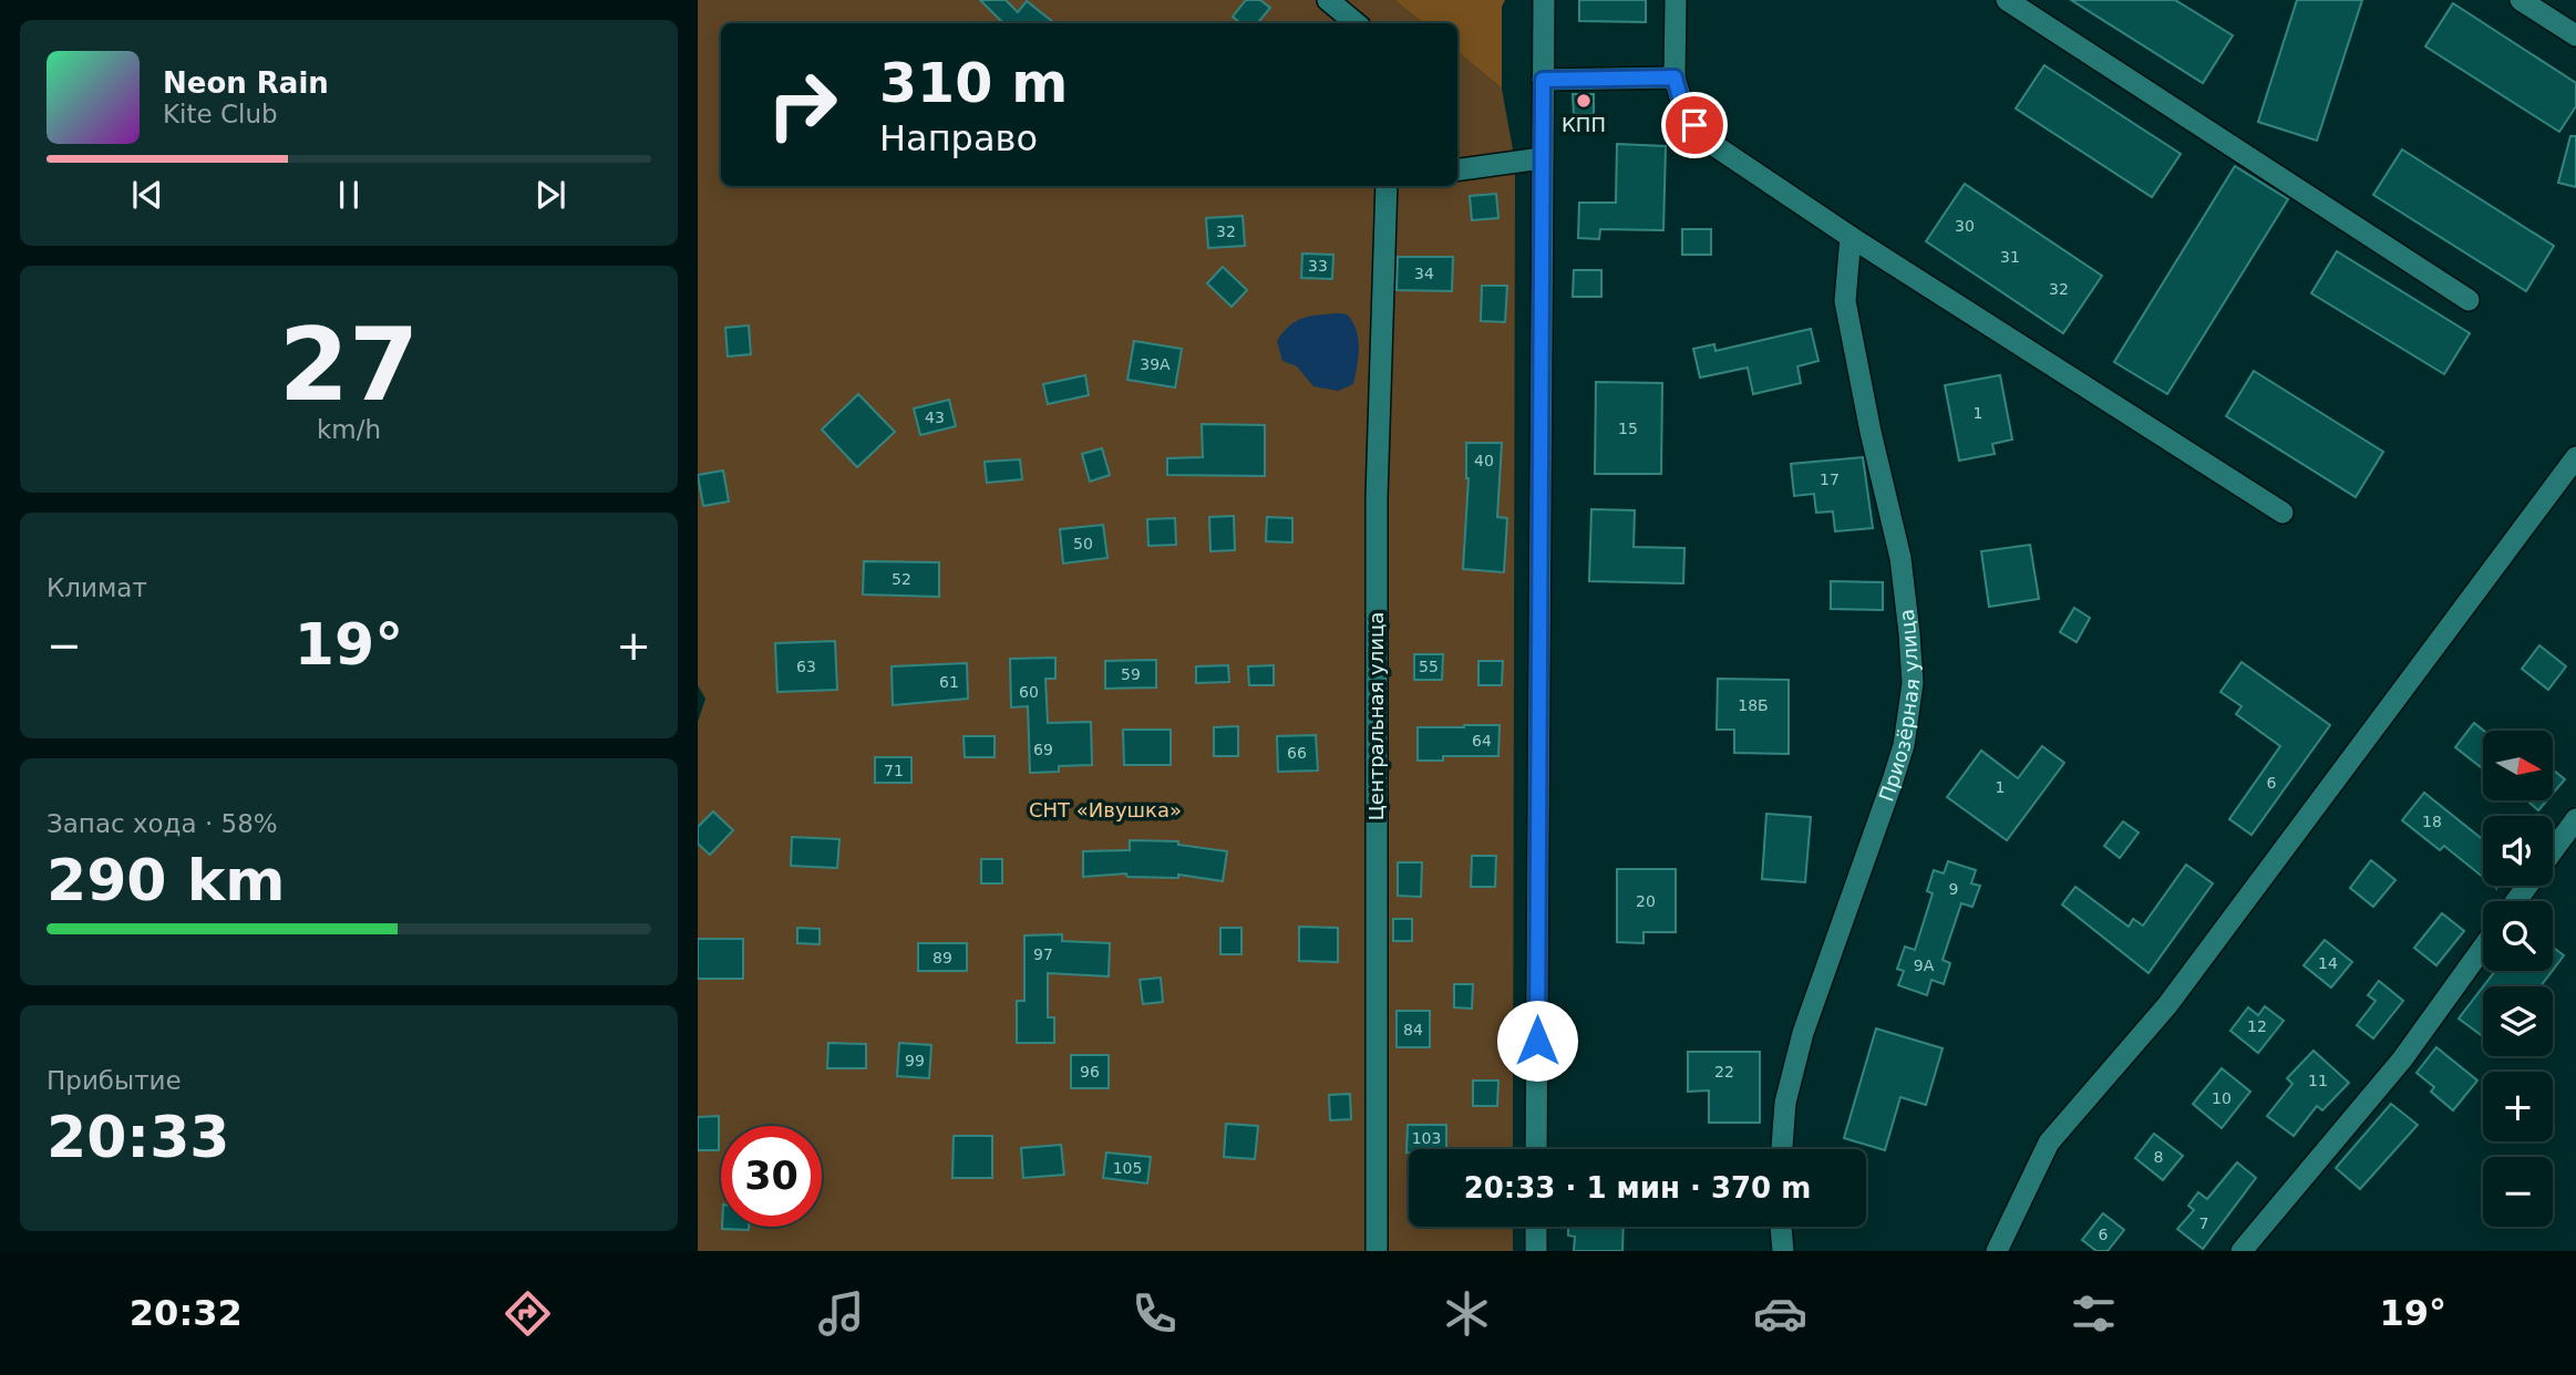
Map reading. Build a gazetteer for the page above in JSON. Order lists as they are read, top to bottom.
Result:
{
  "streets": {
    "street": ["Приозёрная улица", "Центральная улица"]
  },
  "parks": ["СНТ «Ивушка»"],
  "places": ["КПП"],
  "house_numbers": [
    "30",
    "32",
    "31",
    "33",
    "34",
    "32",
    "39А",
    "1",
    "43",
    "15",
    "40",
    "17",
    "50",
    "52",
    "63",
    "55",
    "59",
    "61",
    "60",
    "18Б",
    "64",
    "69",
    "66",
    "71",
    "6",
    "1",
    "18",
    "9",
    "20",
    "97",
    "89",
    "14",
    "9А",
    "12",
    "84",
    "99",
    "96",
    "22",
    "11",
    "10",
    "103",
    "8",
    "105",
    "7",
    "6"
  ],
  "north": "right",
  "page": {
    "turn": ["310 m", "Направо"],
    "song": ["Neon Rain", "Kite Club"],
    "tile": [
      ["27", "km/h"],
      "Климат",
      ["Запас хода · 58%", "290 km"],
      ["Прибытие", "20:33"]
    ],
    "heat": ["−", "19°", "+"],
    "map_buttons": ["+", "−"],
    "limit": "30",
    "trip": "20:33 · 1 мин · 370 m",
    "tabs": ["20:32", "19°"]
  }
}
